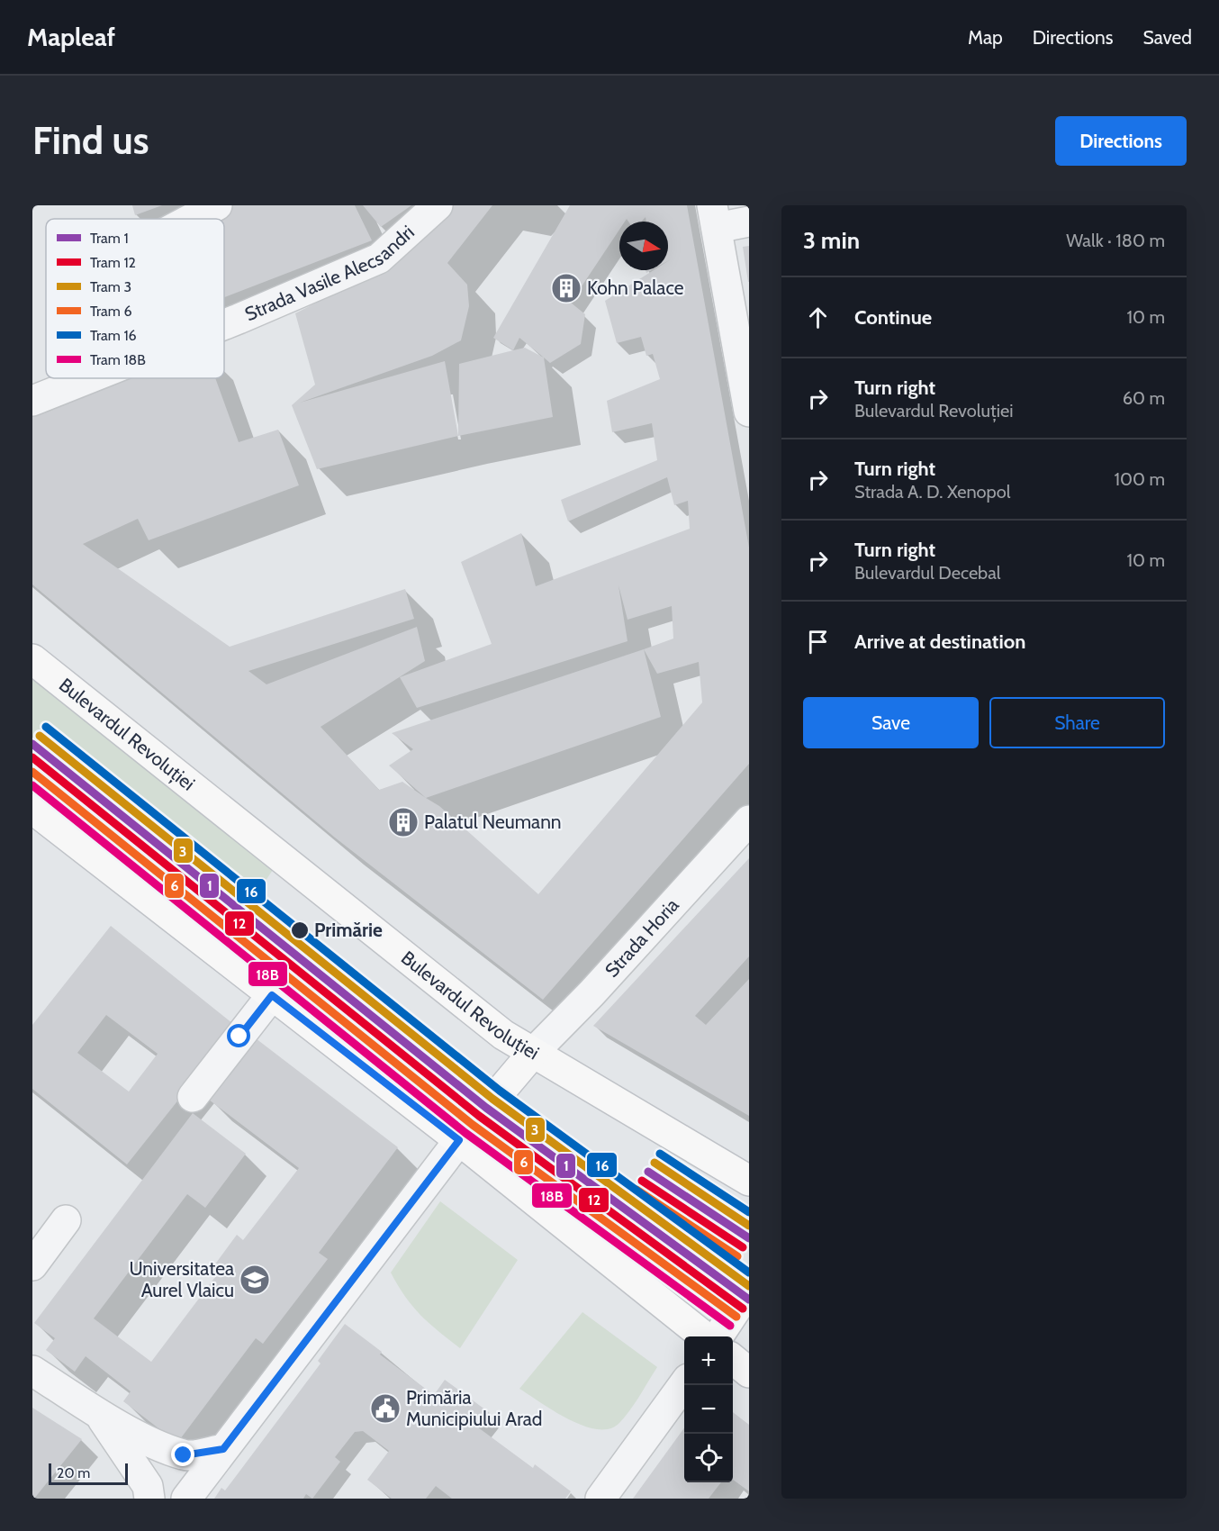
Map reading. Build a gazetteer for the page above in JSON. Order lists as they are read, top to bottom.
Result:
{
  "streets": {
    "main road": ["Bulevardul Revoluției"],
    "street": ["Strada Vasile Alecsandri", "Strada Horia"]
  },
  "crossings": [
    ["Bulevardul Revoluției", "Strada Horia"]
  ],
  "places": {
    "building": ["Kohn Palace", "Palatul Neumann"],
    "other": ["Primărie"],
    "school or university": ["Universitatea Aurel Vlaicu"],
    "public building": ["Primăria Municipiului Arad"]
  },
  "lines": [
    "tram line 16",
    "tram line 3",
    "tram line 1",
    "tram line 12",
    "tram line 6",
    "tram line 18B"
  ],
  "legend": [
    "Tram 1",
    "Tram 12",
    "Tram 3",
    "Tram 6",
    "Tram 16",
    "Tram 18B"
  ],
  "scale_bar": "20 m",
  "north": "right",
  "page": {
    "header": "Mapleaf",
    "nav": ["Map", "Directions", "Saved"],
    "buttons": [
      "Directions",
      ["Save", "Share"]
    ],
    "title": "Find us",
    "heading": ["3 min", "Walk · 180 m"],
    "list": [
      ["Continue", "10 m"],
      ["Turn right", "Bulevardul Revoluției", "60 m"],
      ["Turn right", "Strada A. D. Xenopol", "100 m"],
      ["Turn right", "Bulevardul Decebal", "10 m"],
      "Arrive at destination"
    ],
    "map_buttons": ["+", "−"],
    "scale": "20 m"
  }
}
